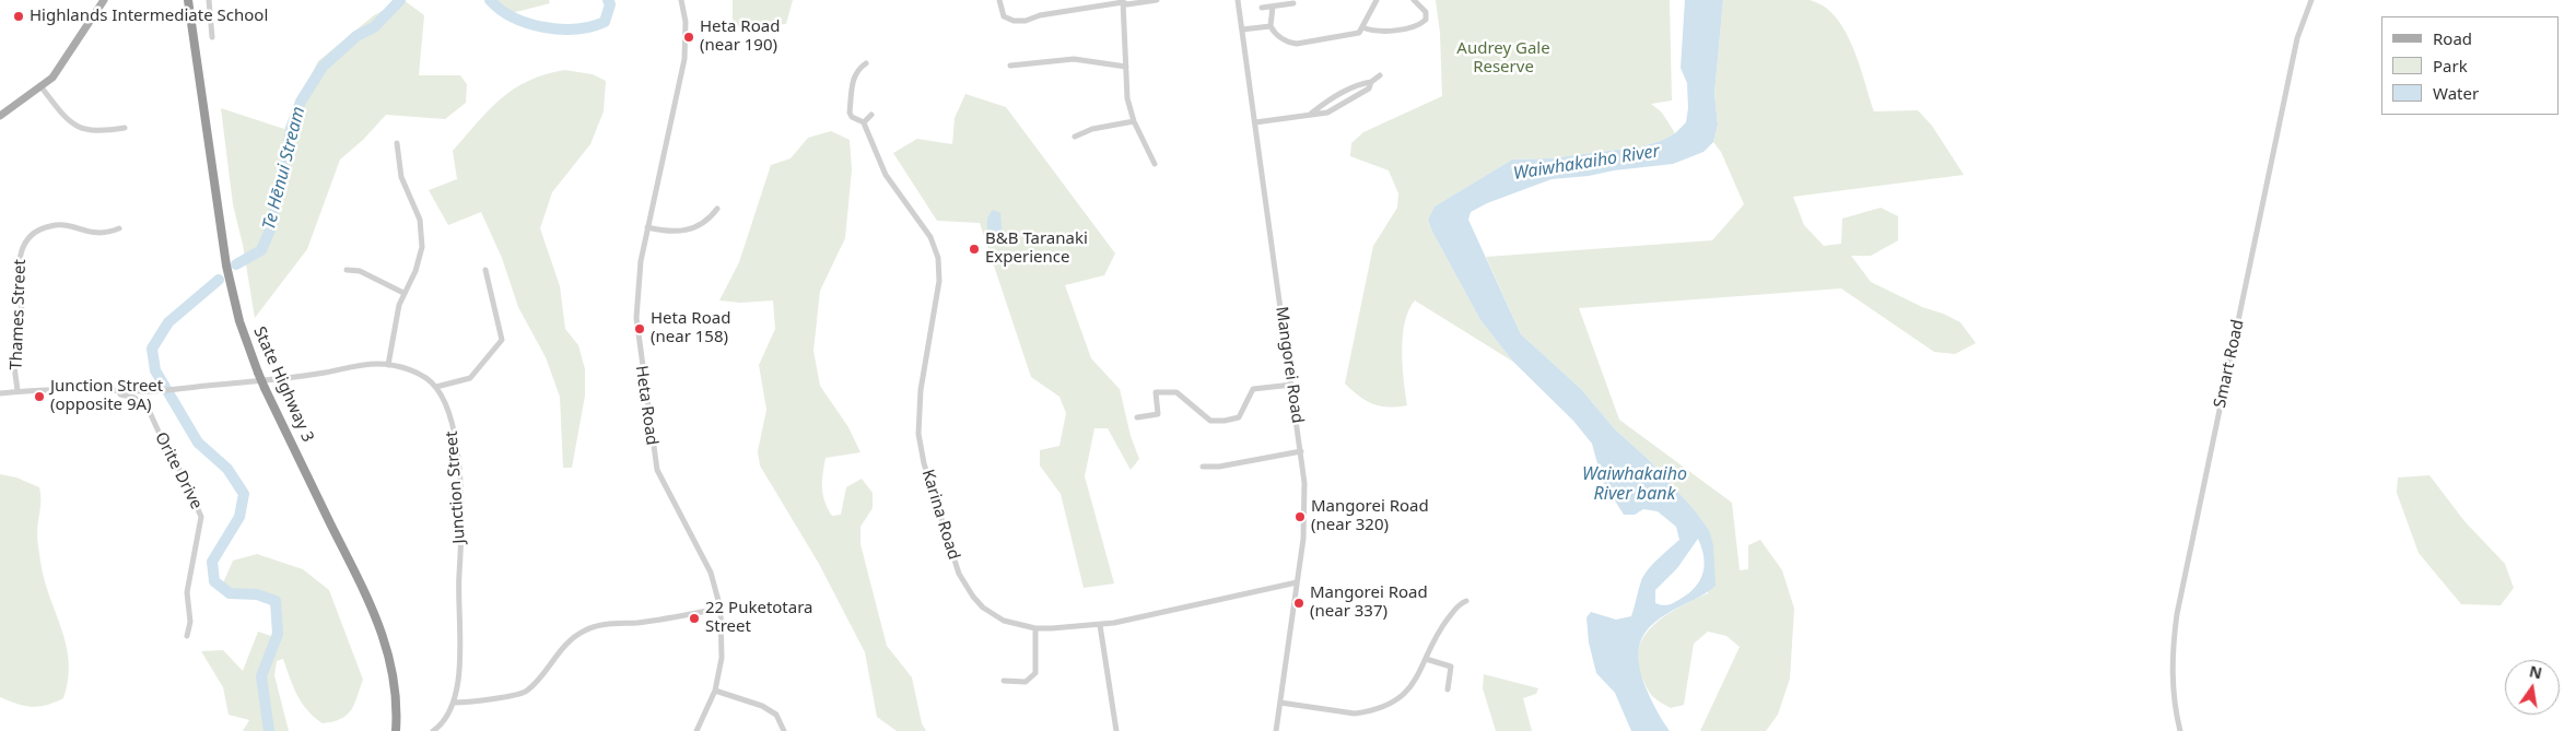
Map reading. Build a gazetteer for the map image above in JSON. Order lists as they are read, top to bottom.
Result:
{
  "streets": {
    "highway": ["State Highway 3"],
    "street": [
      "Thames Street",
      "Smart Road",
      "Mangorei Road",
      "Heta Road",
      "Orite Drive",
      "Junction Street",
      "Karina Road"
    ]
  },
  "crossings": [
    ["Mangorei Road", "Karina Road"]
  ],
  "water": ["Waiwhakaiho River", "Te Hēnui Stream", "Waiwhakaiho River bank"],
  "parks": ["Audrey Gale Reserve"],
  "places": [
    "Highlands Intermediate School",
    "Heta Road (near 190)",
    "B&B Taranaki Experience",
    "Heta Road (near 158)",
    "Junction Street (opposite 9A)",
    "Mangorei Road (near 320)",
    "Mangorei Road (near 337)",
    "22 Puketotara Street"
  ],
  "legend": ["Road", "Park", "Water"],
  "north": "top"
}
